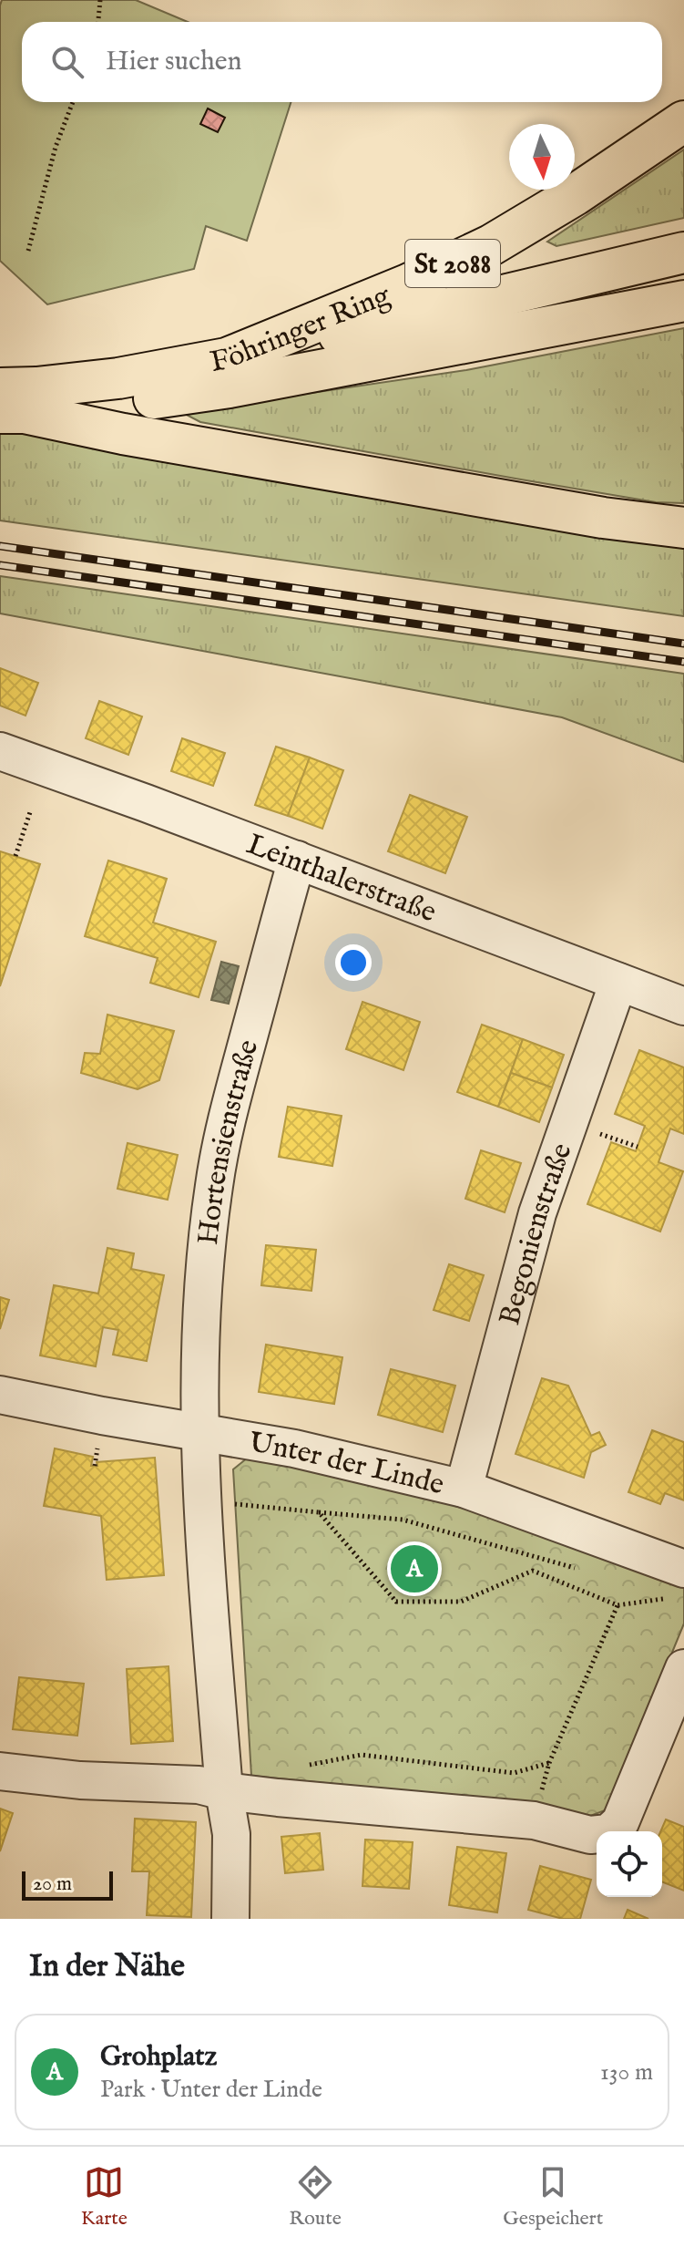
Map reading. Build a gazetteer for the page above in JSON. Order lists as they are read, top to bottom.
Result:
{
  "streets": {
    "highway": ["St 2088", "Föhringer Ring"],
    "street": [
      "Leinthalerstraße",
      "Hortensienstraße",
      "Begonienstraße",
      "Unter der Linde"
    ]
  },
  "crossings": [
    ["Leinthalerstraße", "Hortensienstraße"],
    ["Leinthalerstraße", "Begonienstraße"],
    ["Hortensienstraße", "Unter der Linde"],
    ["Begonienstraße", "Unter der Linde"]
  ],
  "scale_bar": "20 m",
  "north": "bottom",
  "page": {
    "search": "Hier suchen",
    "pins": "A",
    "scale": "20 m",
    "heading": "In der Nähe",
    "list": [
      {
        "mark": "A",
        "name": "Grohplatz",
        "note": "Park · Unter der Linde",
        "value": "130 m"
      }
    ],
    "nav": ["Karte", "Route", "Gespeichert"]
  }
}
